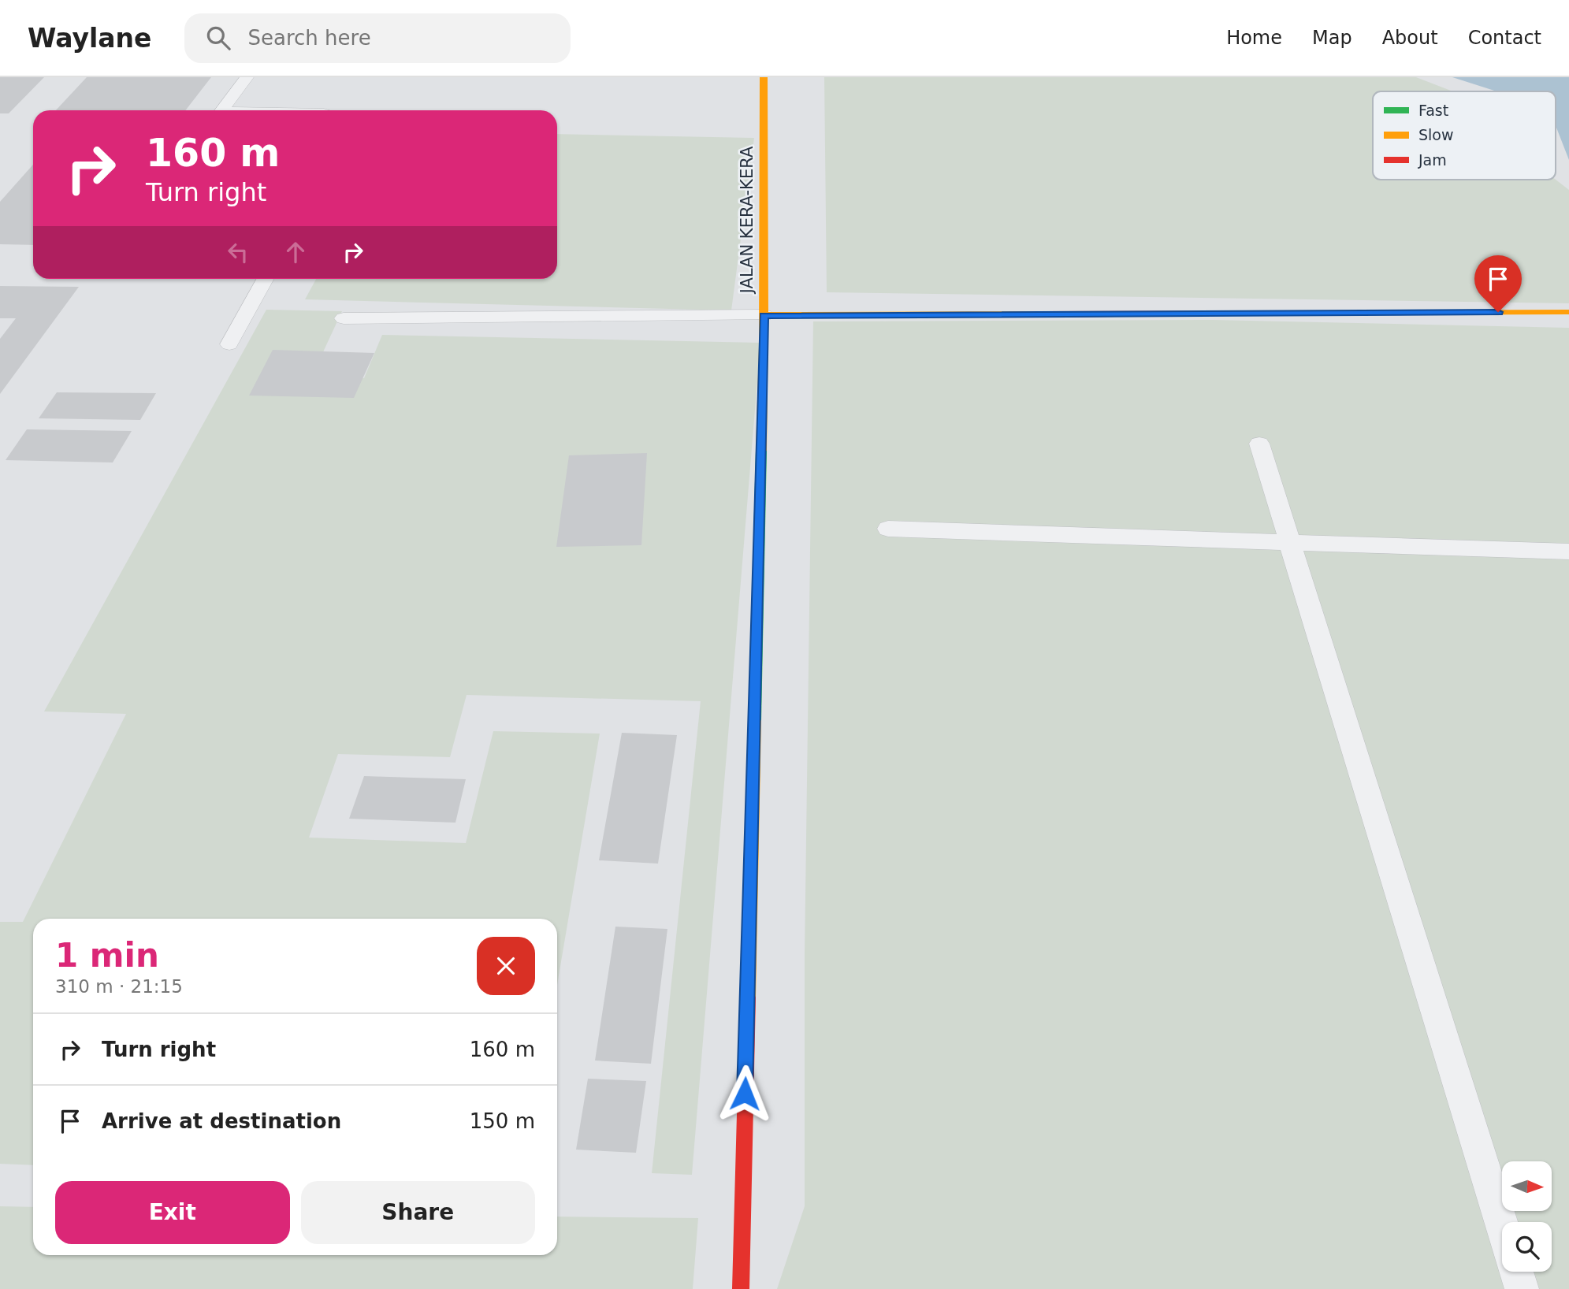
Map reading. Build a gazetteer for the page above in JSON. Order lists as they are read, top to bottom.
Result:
{
  "streets": {
    "street": ["JALAN KERA-KERA"]
  },
  "legend": ["Fast", "Slow", "Jam"],
  "north": "right",
  "page": {
    "header": "Waylane",
    "search": "Search here",
    "nav": [
      "Home",
      "Map",
      "About",
      "Contact"
    ],
    "turn": ["160 m", "Turn right"],
    "heading": ["1 min", "310 m · 21:15"],
    "list": [
      {
        "name": "Turn right",
        "value": "160 m"
      },
      {
        "name": "Arrive at destination",
        "value": "150 m"
      }
    ],
    "buttons": ["Exit", "Share"]
  }
}
